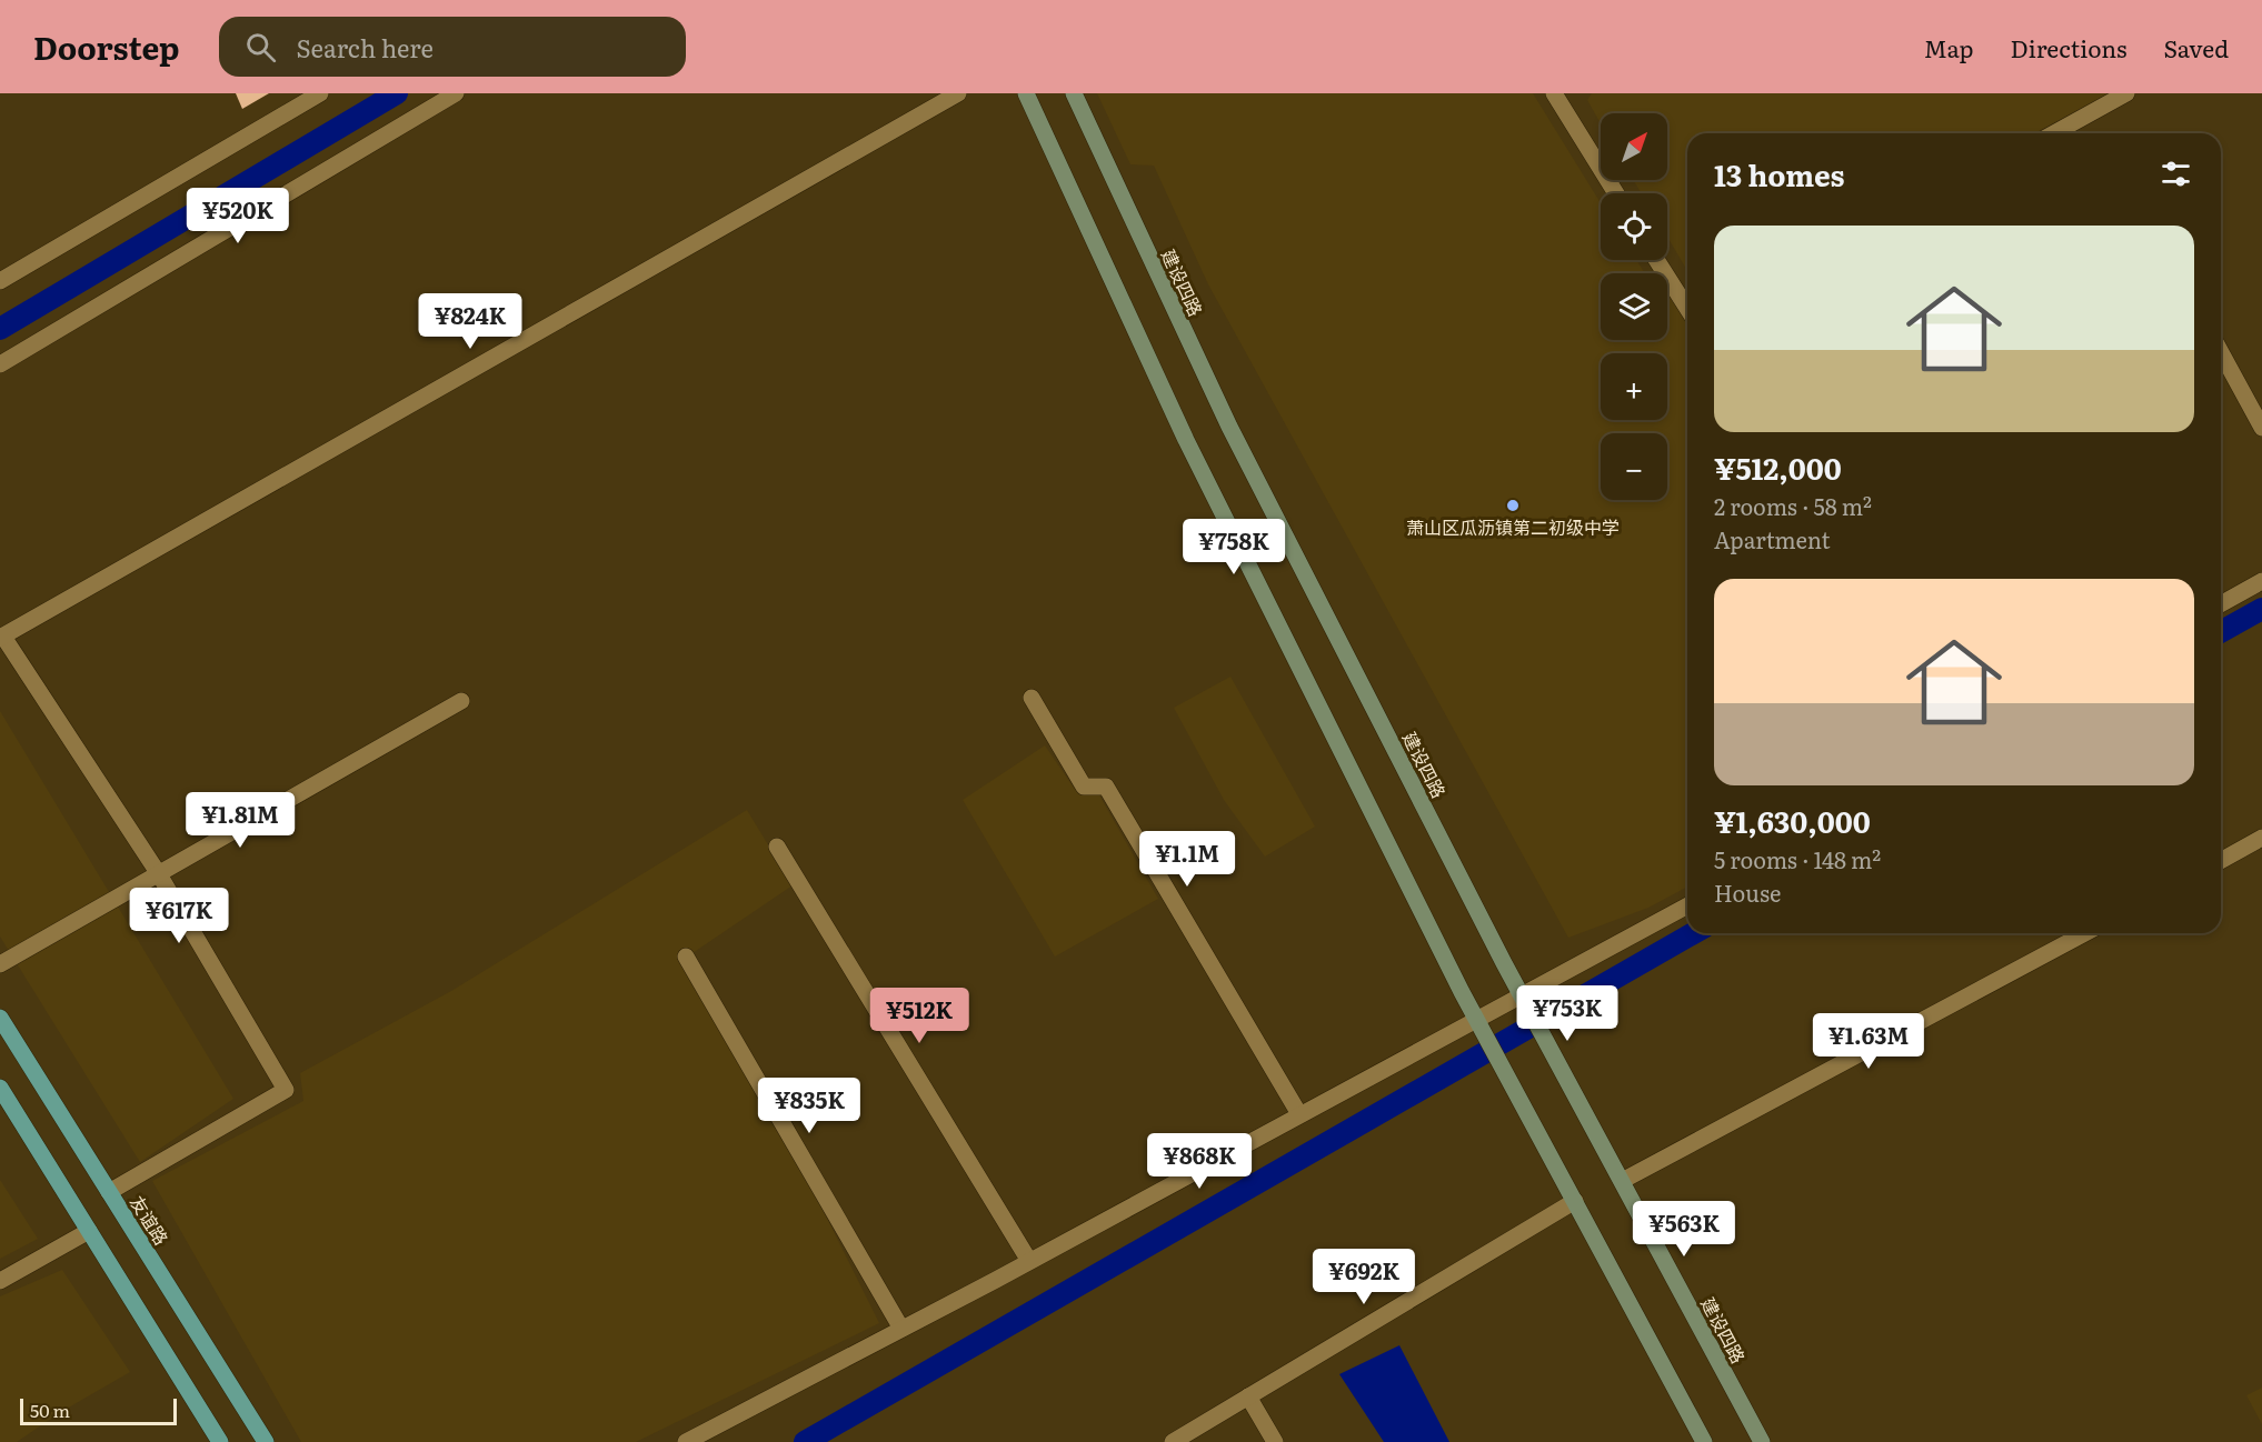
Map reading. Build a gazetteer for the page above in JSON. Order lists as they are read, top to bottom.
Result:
{
  "streets": {
    "main road": ["建设四路", "友谊路"]
  },
  "places": ["萧山区瓜沥镇第二初级中学"],
  "scale_bar": "50 m",
  "north": "top right",
  "page": {
    "header": "Doorstep",
    "search": "Search here",
    "nav": ["Map", "Directions", "Saved"],
    "map_buttons": ["+", "−"],
    "heading": "13 homes",
    "price": [
      "¥520K",
      "¥824K",
      "¥758K",
      "¥1.81M",
      "¥1.1M",
      "¥617K",
      "¥753K",
      "¥512K",
      "¥1.63M",
      "¥835K",
      "¥868K",
      "¥563K",
      "¥692K"
    ],
    "list": [
      {
        "name": "¥512,000",
        "note": "2 rooms · 58 m² · Apartment"
      },
      {
        "name": "¥1,630,000",
        "note": "5 rooms · 148 m² · House"
      }
    ],
    "scale": "50 m"
  }
}
